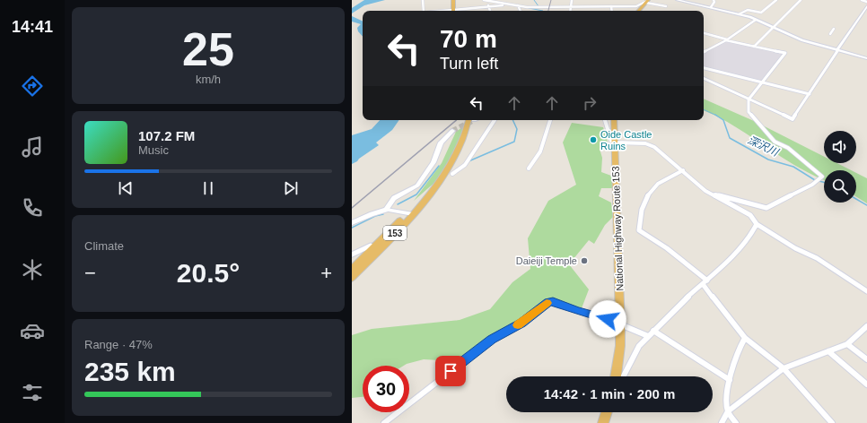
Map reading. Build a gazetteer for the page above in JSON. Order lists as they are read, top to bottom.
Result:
{
  "streets": {
    "highway": ["National Highway Route 153", "153"]
  },
  "water": ["深沢川"],
  "places": ["Oide Castle Ruins", "Daieiji Temple"],
  "page": {
    "tabs": "14:41",
    "tile": [
      ["25", "km/h"],
      "Climate",
      ["Range · 47%", "235 km"]
    ],
    "turn": ["70 m", "Turn left"],
    "song": ["107.2 FM", "Music"],
    "heat": ["−", "20.5°", "+"],
    "limit": "30",
    "trip": "14:42 · 1 min · 200 m"
  }
}
